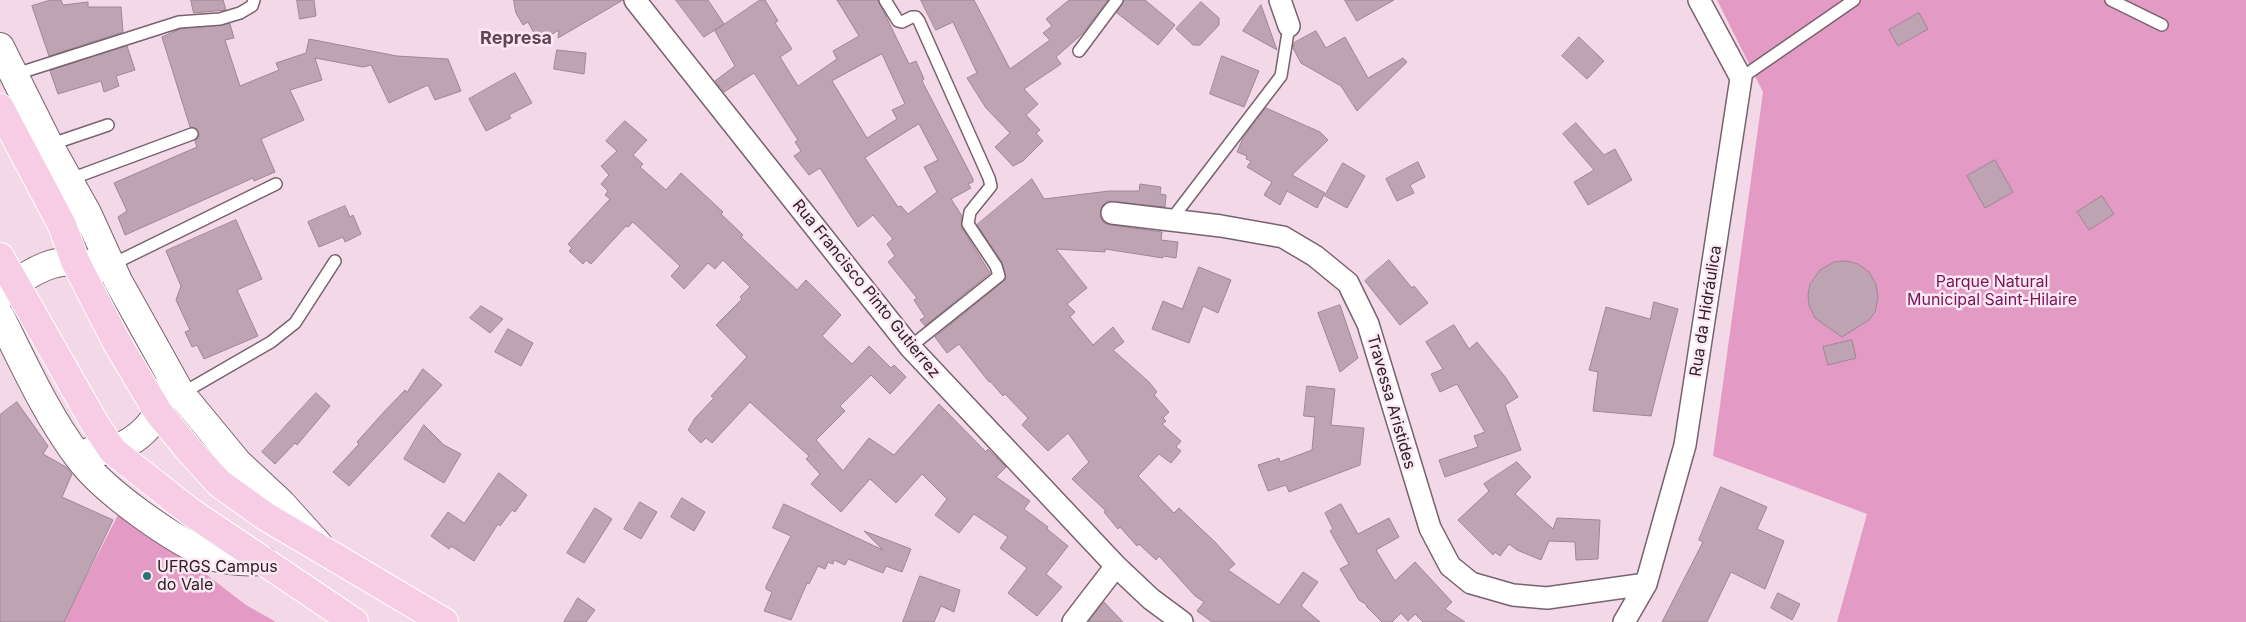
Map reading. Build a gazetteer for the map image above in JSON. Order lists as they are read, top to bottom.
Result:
{
  "streets": {
    "street": ["Rua Francisco Pinto Gutierrez", "Rua da Hidráulica", "Travessa Aristides"]
  },
  "crossings": [
    ["Rua da Hidráulica", "Travessa Aristides"]
  ],
  "districts": ["Represa"],
  "parks": ["Parque Natural Municipal Saint-Hilaire"],
  "places": ["UFRGS Campus do Vale"]
}
